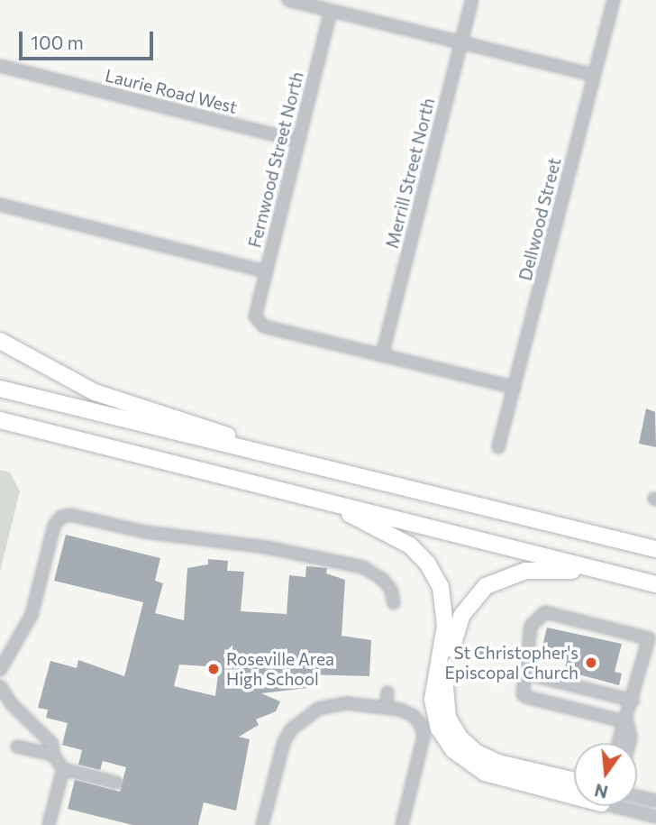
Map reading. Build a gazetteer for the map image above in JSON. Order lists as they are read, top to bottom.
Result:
{
  "streets": {
    "street": [
      "Laurie Road West",
      "Fernwood Street North",
      "Merrill Street North",
      "Dellwood Street"
    ]
  },
  "crossings": [
    ["Laurie Road West", "Fernwood Street North"],
    ["Fernwood Street North", "Merrill Street North"]
  ],
  "places": ["St Christopher's Episcopal Church", "Roseville Area High School"],
  "scale_bar": "100 m",
  "north": "bottom"
}
